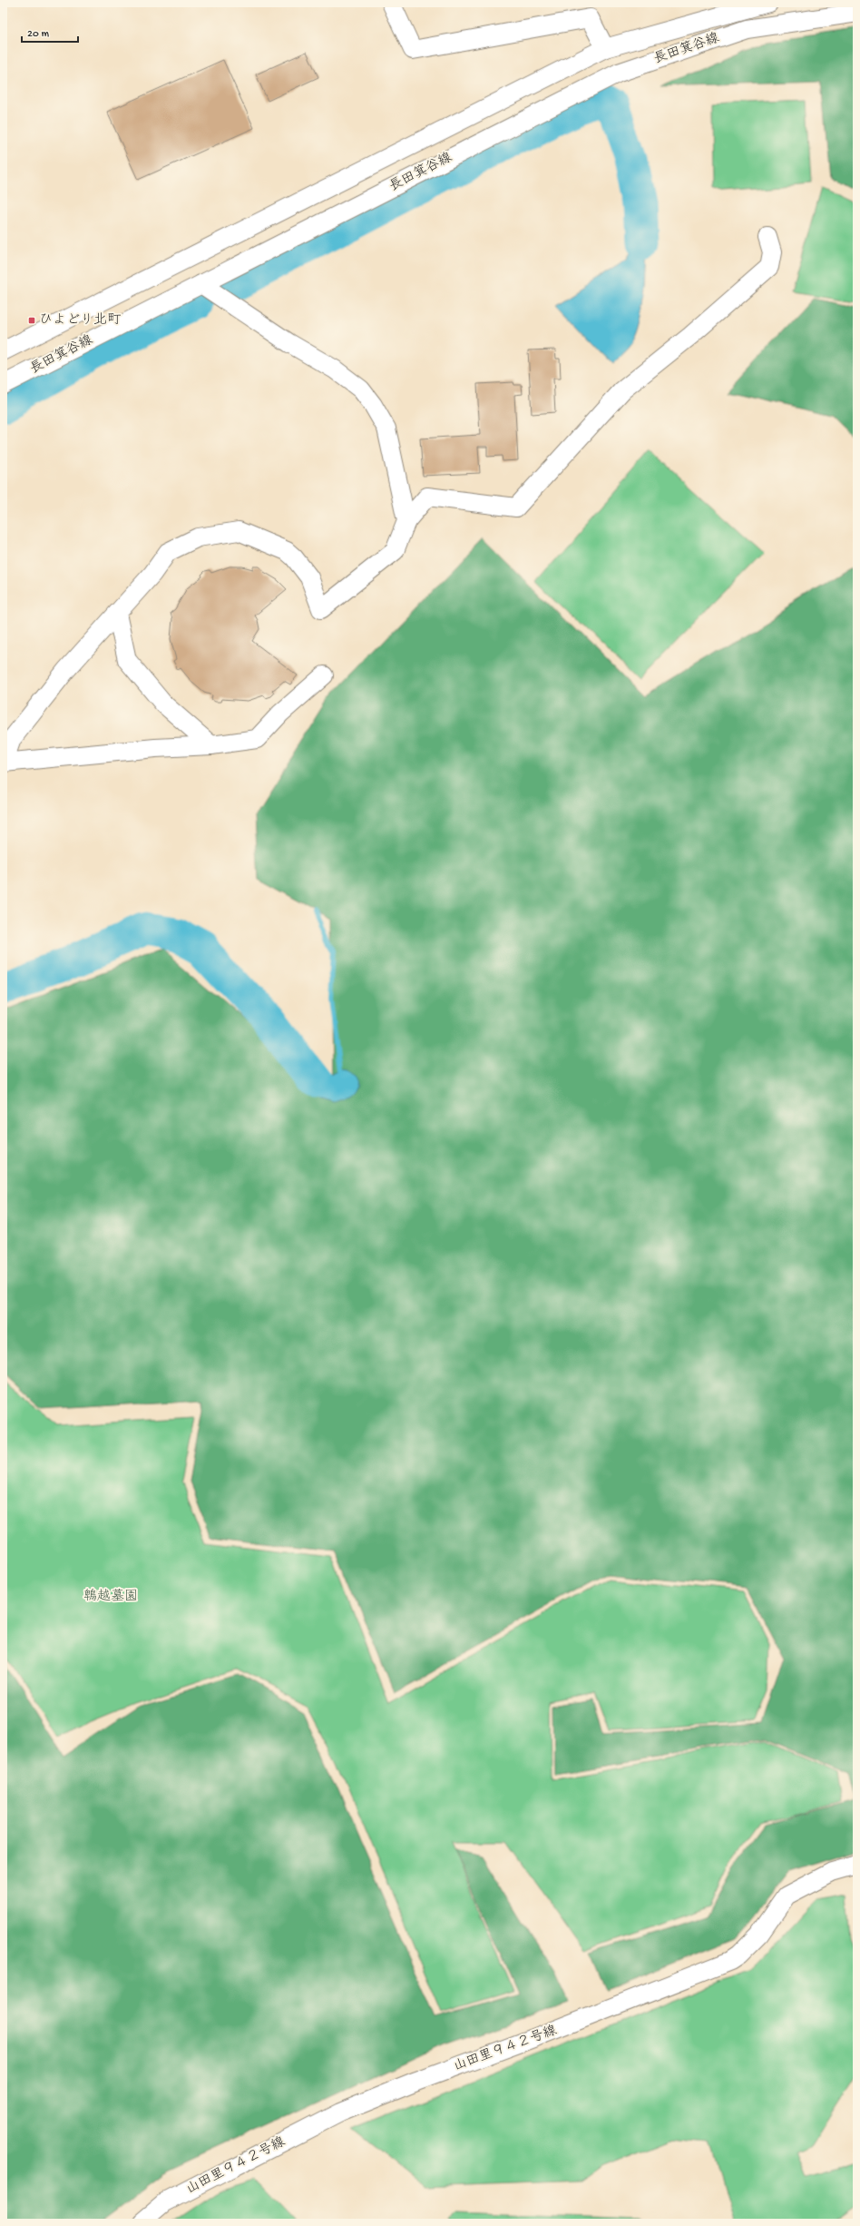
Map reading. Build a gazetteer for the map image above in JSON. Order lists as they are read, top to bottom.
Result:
{
  "streets": {
    "street": ["長田箕谷線", "山田里９４２号線"]
  },
  "parks": ["鵯越墓園"],
  "places": {
    "transit": ["ひよどり北町"]
  },
  "scale_bar": "20 m"
}
